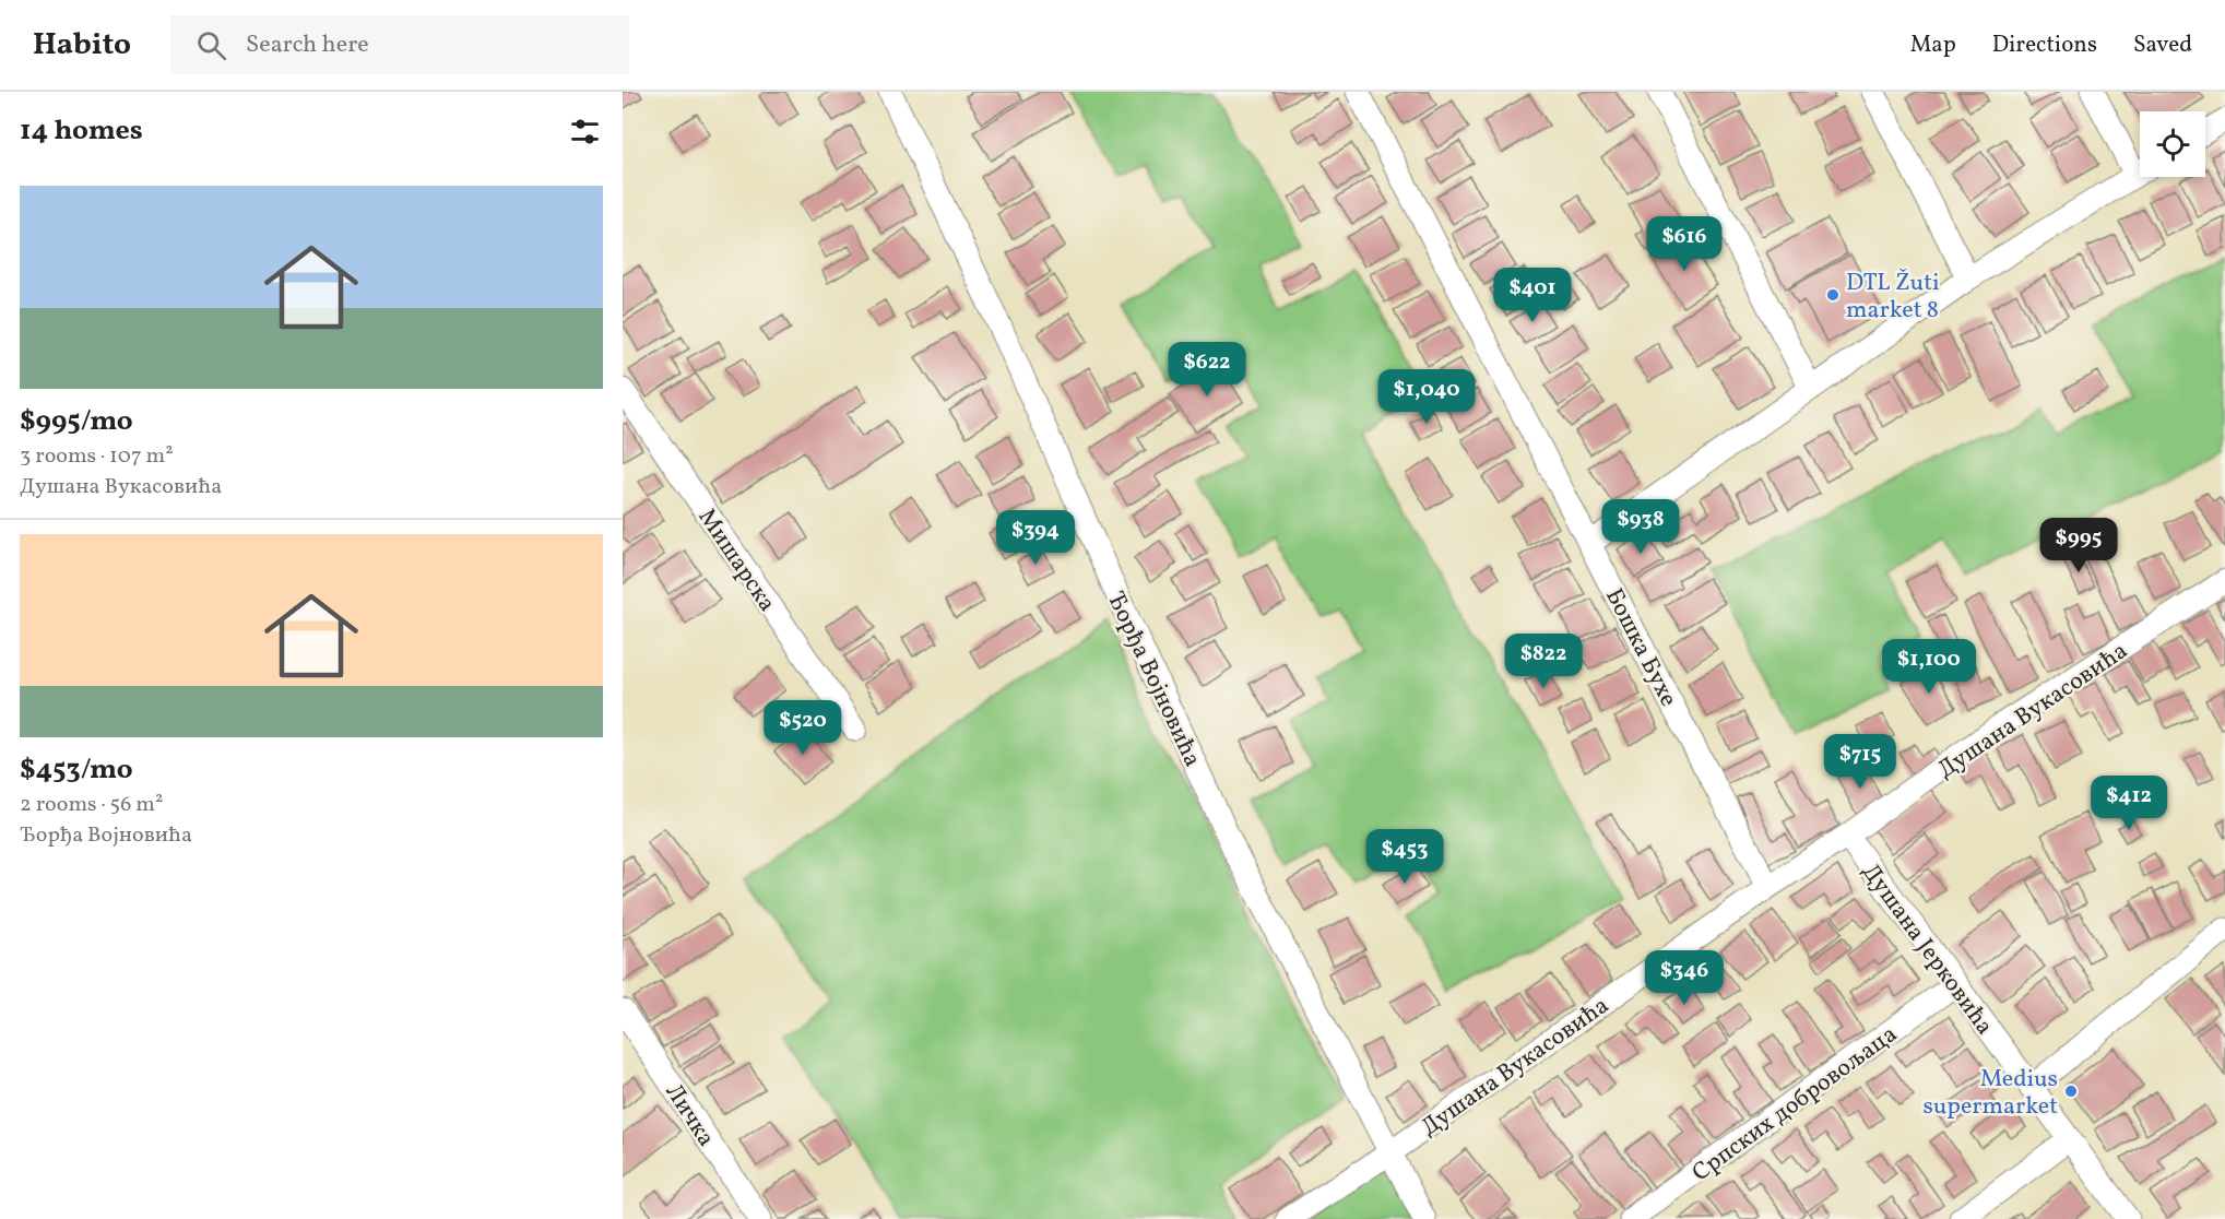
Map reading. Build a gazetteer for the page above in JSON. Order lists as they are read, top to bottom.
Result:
{
  "streets": {
    "street": [
      "Мишарска",
      "Бошка Бухе",
      "Ђорђа Војновића",
      "Душана Вукасовића",
      "Душана Јерковића",
      "Српских добровољаца",
      "Личка"
    ]
  },
  "crossings": [
    ["Бошка Бухе", "Душана Вукасовића"],
    ["Ђорђа Војновића", "Душана Вукасовића"],
    ["Душана Вукасовића", "Душана Јерковића"],
    ["Душана Јерковића", "Српских добровољаца"]
  ],
  "places": ["DTL Žuti market 8", "Medius supermarket"],
  "page": {
    "header": "Habito",
    "search": "Search here",
    "nav": ["Map", "Directions", "Saved"],
    "heading": "14 homes",
    "list": [
      {
        "name": "$995/mo",
        "note": "3 rooms · 107 m² · Душана Вукасовића"
      },
      {
        "name": "$453/mo",
        "note": "2 rooms · 56 m² · Ђорђа Војновића"
      }
    ],
    "price": [
      "$616",
      "$401",
      "$622",
      "$1,040",
      "$938",
      "$394",
      "$995",
      "$822",
      "$1,100",
      "$520",
      "$715",
      "$412",
      "$453",
      "$346"
    ]
  }
}
